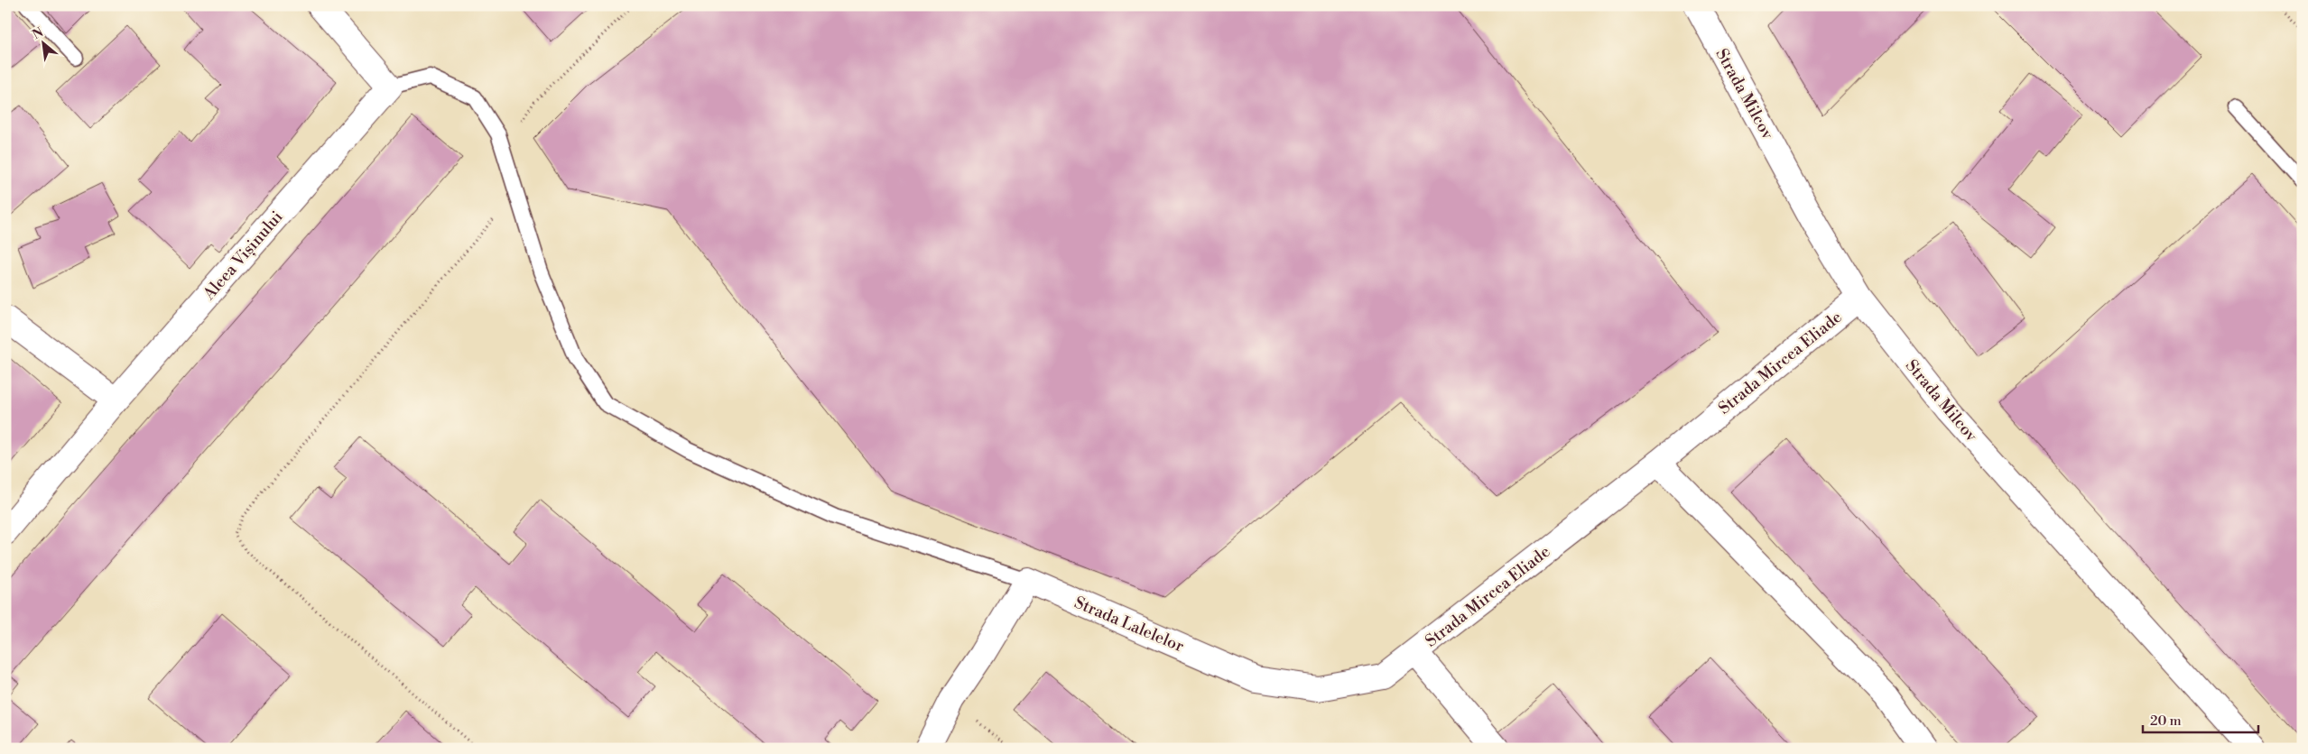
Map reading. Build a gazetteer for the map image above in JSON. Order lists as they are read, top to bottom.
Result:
{
  "streets": {
    "street": [
      "Strada Milcov",
      "Aleea Vișinului",
      "Strada Mircea Eliade",
      "Strada Lalelelor"
    ]
  },
  "crossings": [
    ["Strada Milcov", "Strada Mircea Eliade"],
    ["Strada Mircea Eliade", "Strada Lalelelor"]
  ],
  "scale_bar": "20 m",
  "north": "top left"
}
